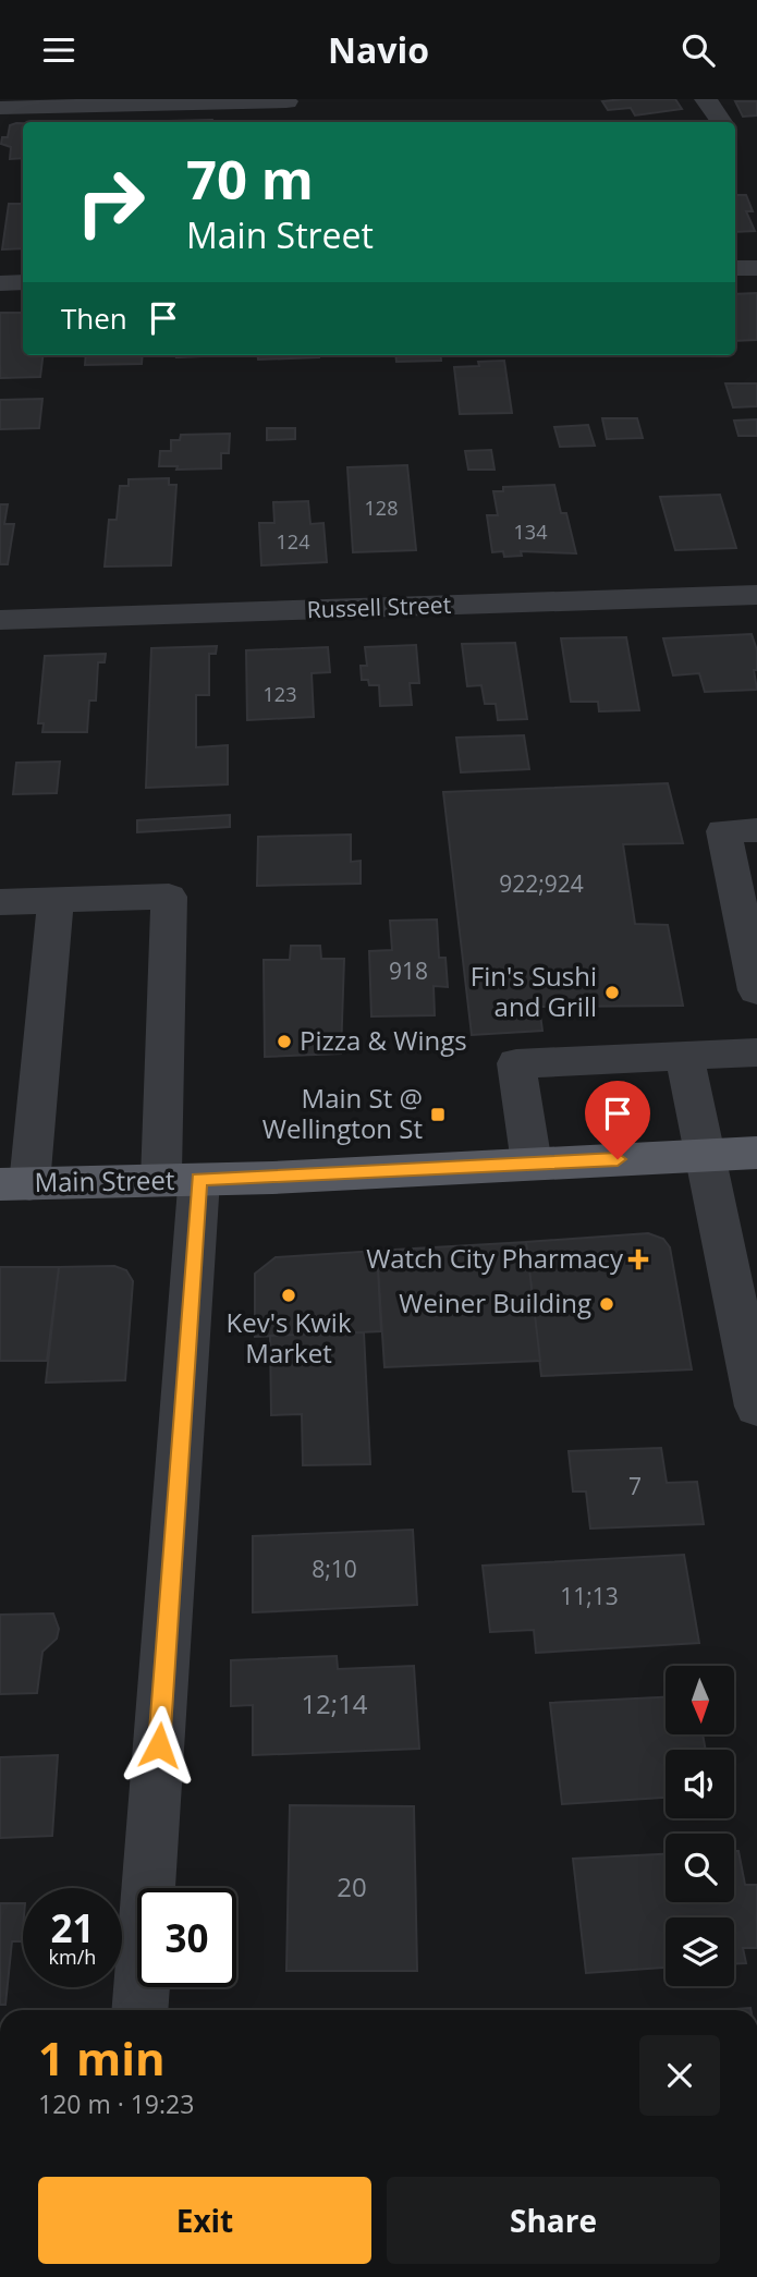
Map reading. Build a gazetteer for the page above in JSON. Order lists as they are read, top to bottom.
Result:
{
  "streets": {
    "main road": ["Main Street"],
    "street": ["Russell Street"]
  },
  "places": {
    "other": [
      "Fin's Sushi and Grill",
      "Pizza & Wings",
      "Kev's Kwik Market",
      "Weiner Building"
    ],
    "transit": ["Main St @ Wellington St"],
    "health": ["Watch City Pharmacy"]
  },
  "house_numbers": [
    "128",
    "134",
    "124",
    "123",
    "922;924",
    "918",
    "7",
    "8;10",
    "11;13",
    "12;14",
    "20"
  ],
  "north": "bottom",
  "page": {
    "header": "Navio",
    "turn": ["70 m", "Main Street"],
    "then": "Then",
    "speed": "21 km/h",
    "limit": "30",
    "heading": ["1 min", "120 m · 19:23"],
    "buttons": ["Exit", "Share"]
  }
}
